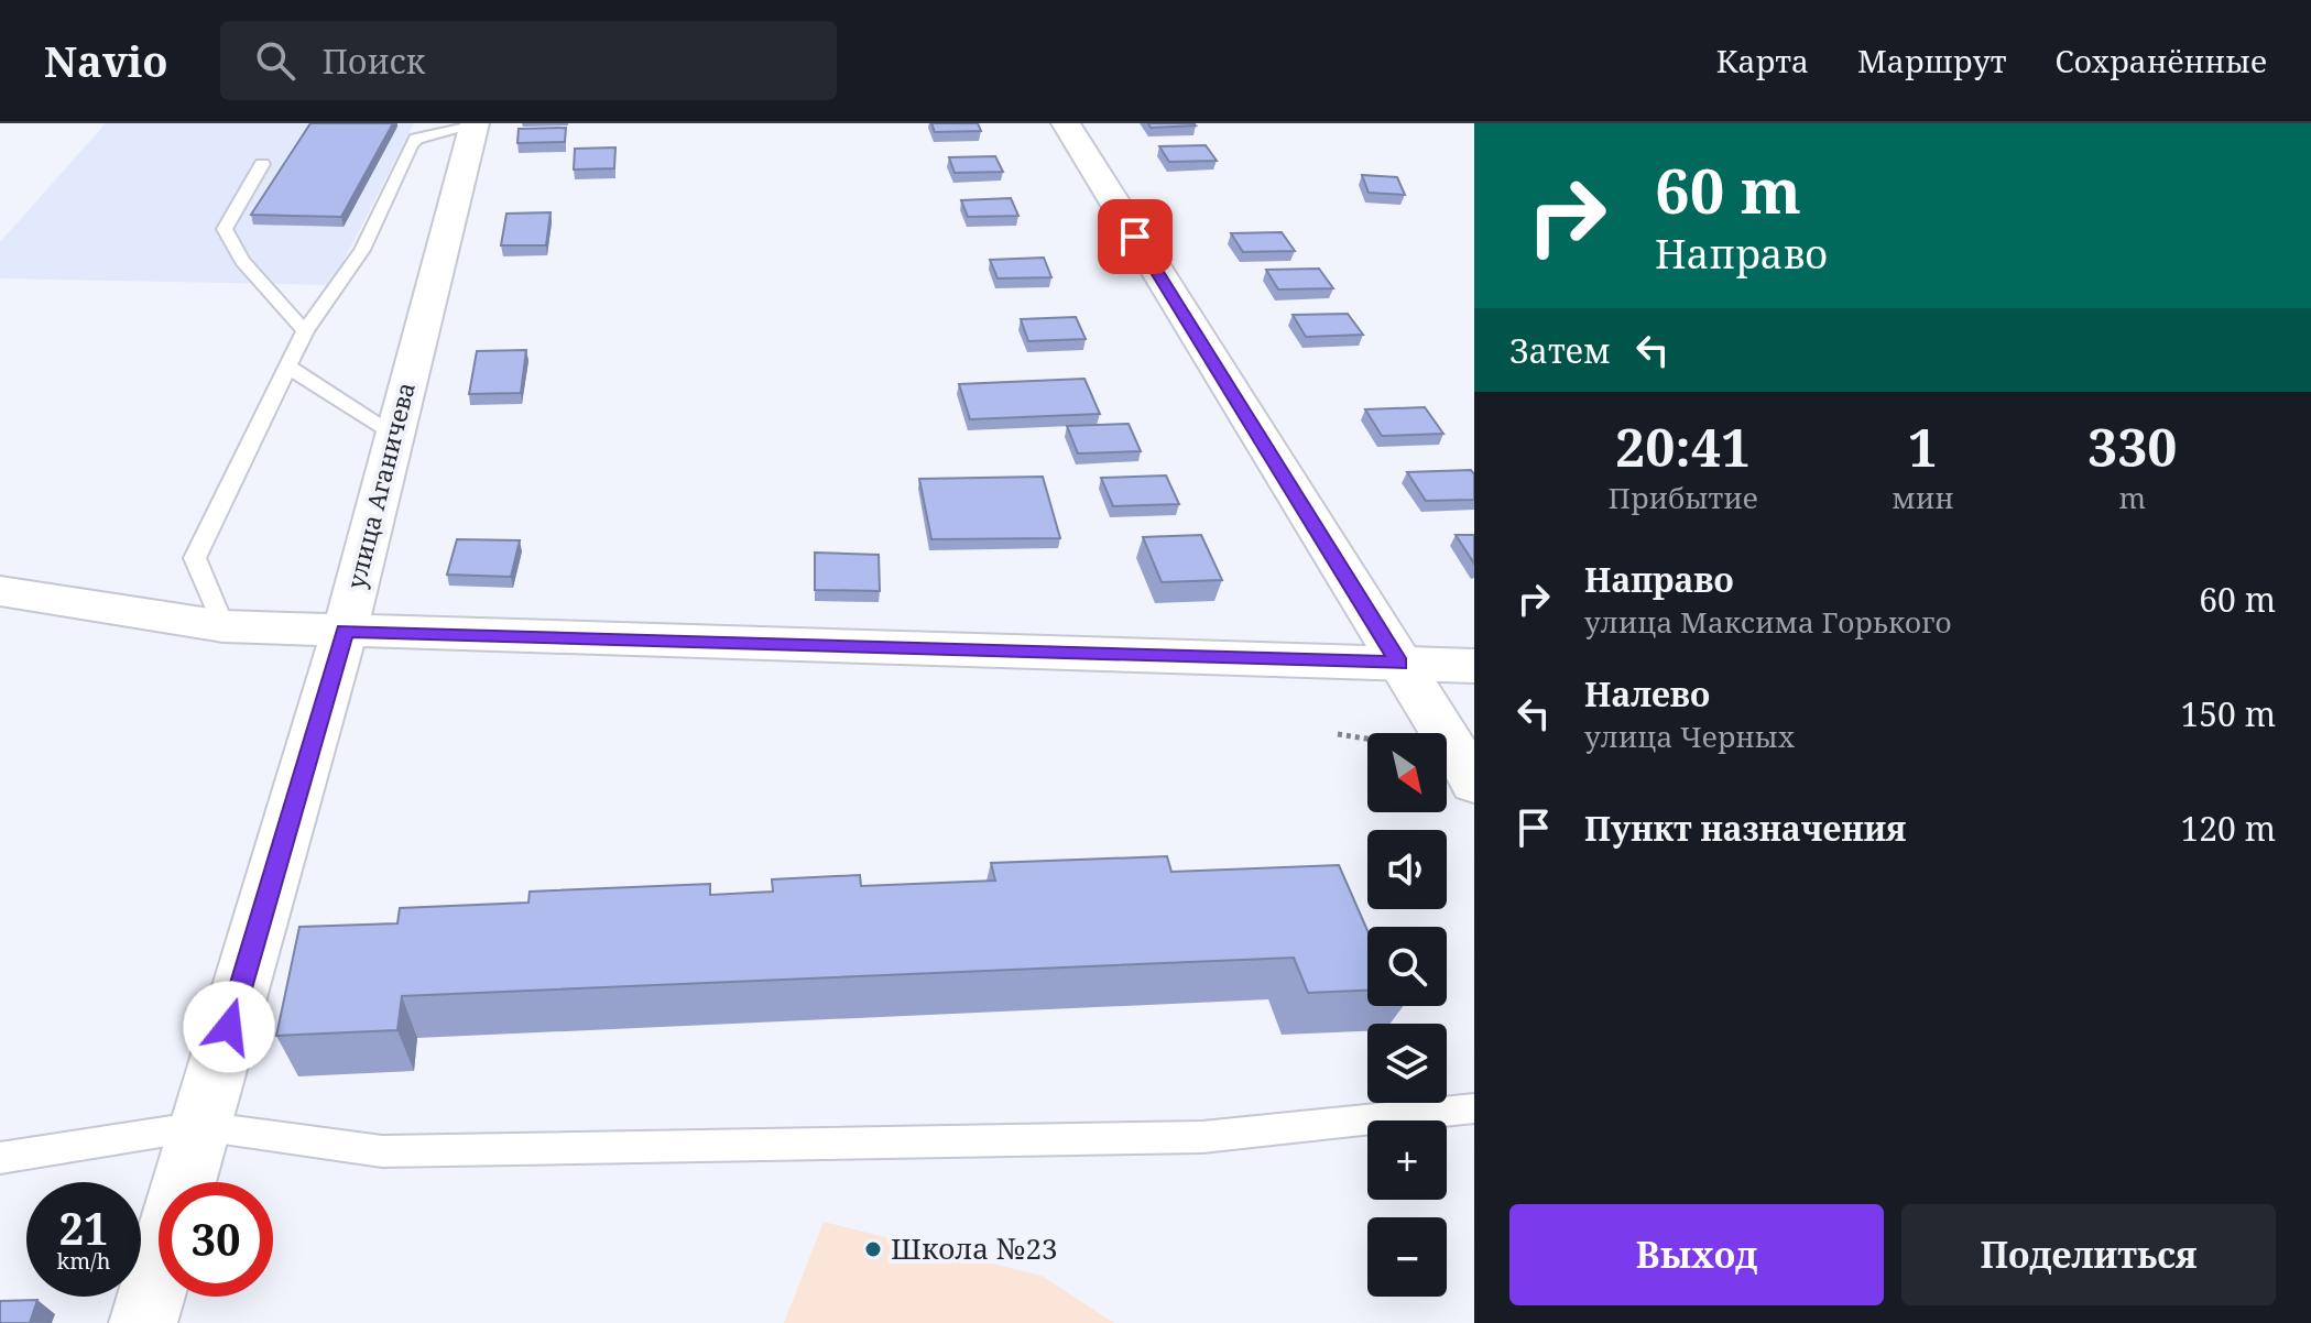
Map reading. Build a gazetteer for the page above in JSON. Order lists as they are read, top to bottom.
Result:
{
  "streets": {
    "street": ["улица Аганичева"]
  },
  "places": ["Школа №23"],
  "north": "bottom right",
  "page": {
    "header": "Navio",
    "search": "Поиск",
    "nav": ["Карта", "Маршрут", "Сохранённые"],
    "turn": ["60 m", "Направо"],
    "then": "Затем",
    "eta": [
      "20:41",
      "Прибытие",
      "1",
      "мин",
      "330",
      "m"
    ],
    "list": [
      {
        "name": "Направо",
        "note": "улица Максима Горького",
        "value": "60 m"
      },
      {
        "name": "Налево",
        "note": "улица Черных",
        "value": "150 m"
      },
      {
        "name": "Пункт назначения",
        "value": "120 m"
      }
    ],
    "map_buttons": ["+", "−"],
    "speed": "21 km/h",
    "limit": "30",
    "buttons": ["Выход", "Поделиться"]
  }
}
